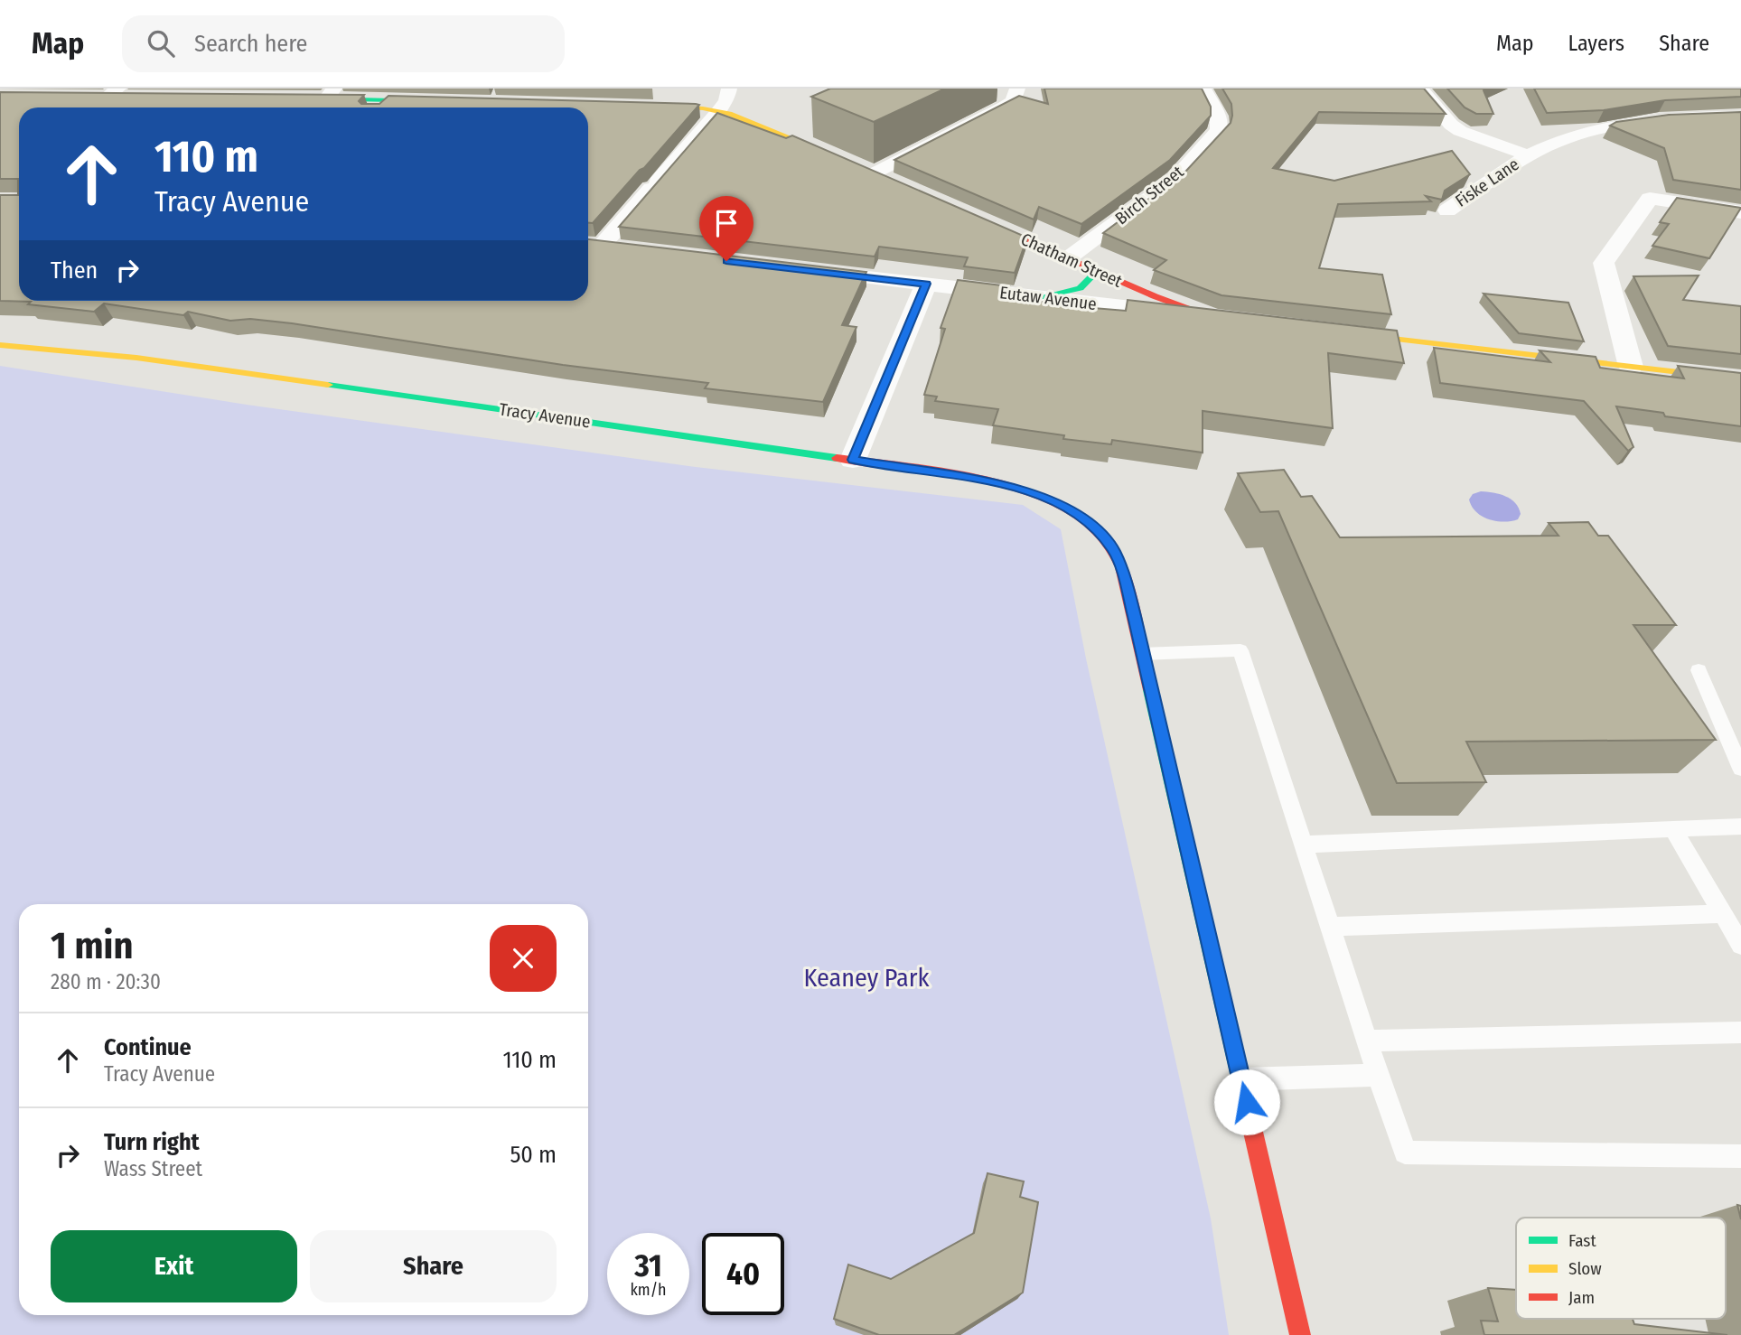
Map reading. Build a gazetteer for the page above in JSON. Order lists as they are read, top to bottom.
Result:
{
  "streets": {
    "street": [
      "Fiske Lane",
      "Birch Street",
      "Chatham Street",
      "Eutaw Avenue",
      "Tracy Avenue"
    ]
  },
  "crossings": [
    ["Birch Street", "Chatham Street"],
    ["Chatham Street", "Eutaw Avenue"]
  ],
  "parks": ["Keaney Park"],
  "legend": ["Fast", "Slow", "Jam"],
  "page": {
    "header": "Map",
    "search": "Search here",
    "nav": ["Map", "Layers", "Share"],
    "turn": ["110 m", "Tracy Avenue"],
    "then": "Then",
    "heading": ["1 min", "280 m · 20:30"],
    "list": [
      {
        "name": "Continue",
        "note": "Tracy Avenue",
        "value": "110 m"
      },
      {
        "name": "Turn right",
        "note": "Wass Street",
        "value": "50 m"
      }
    ],
    "buttons": ["Exit", "Share"],
    "speed": "31 km/h",
    "limit": "40"
  }
}
